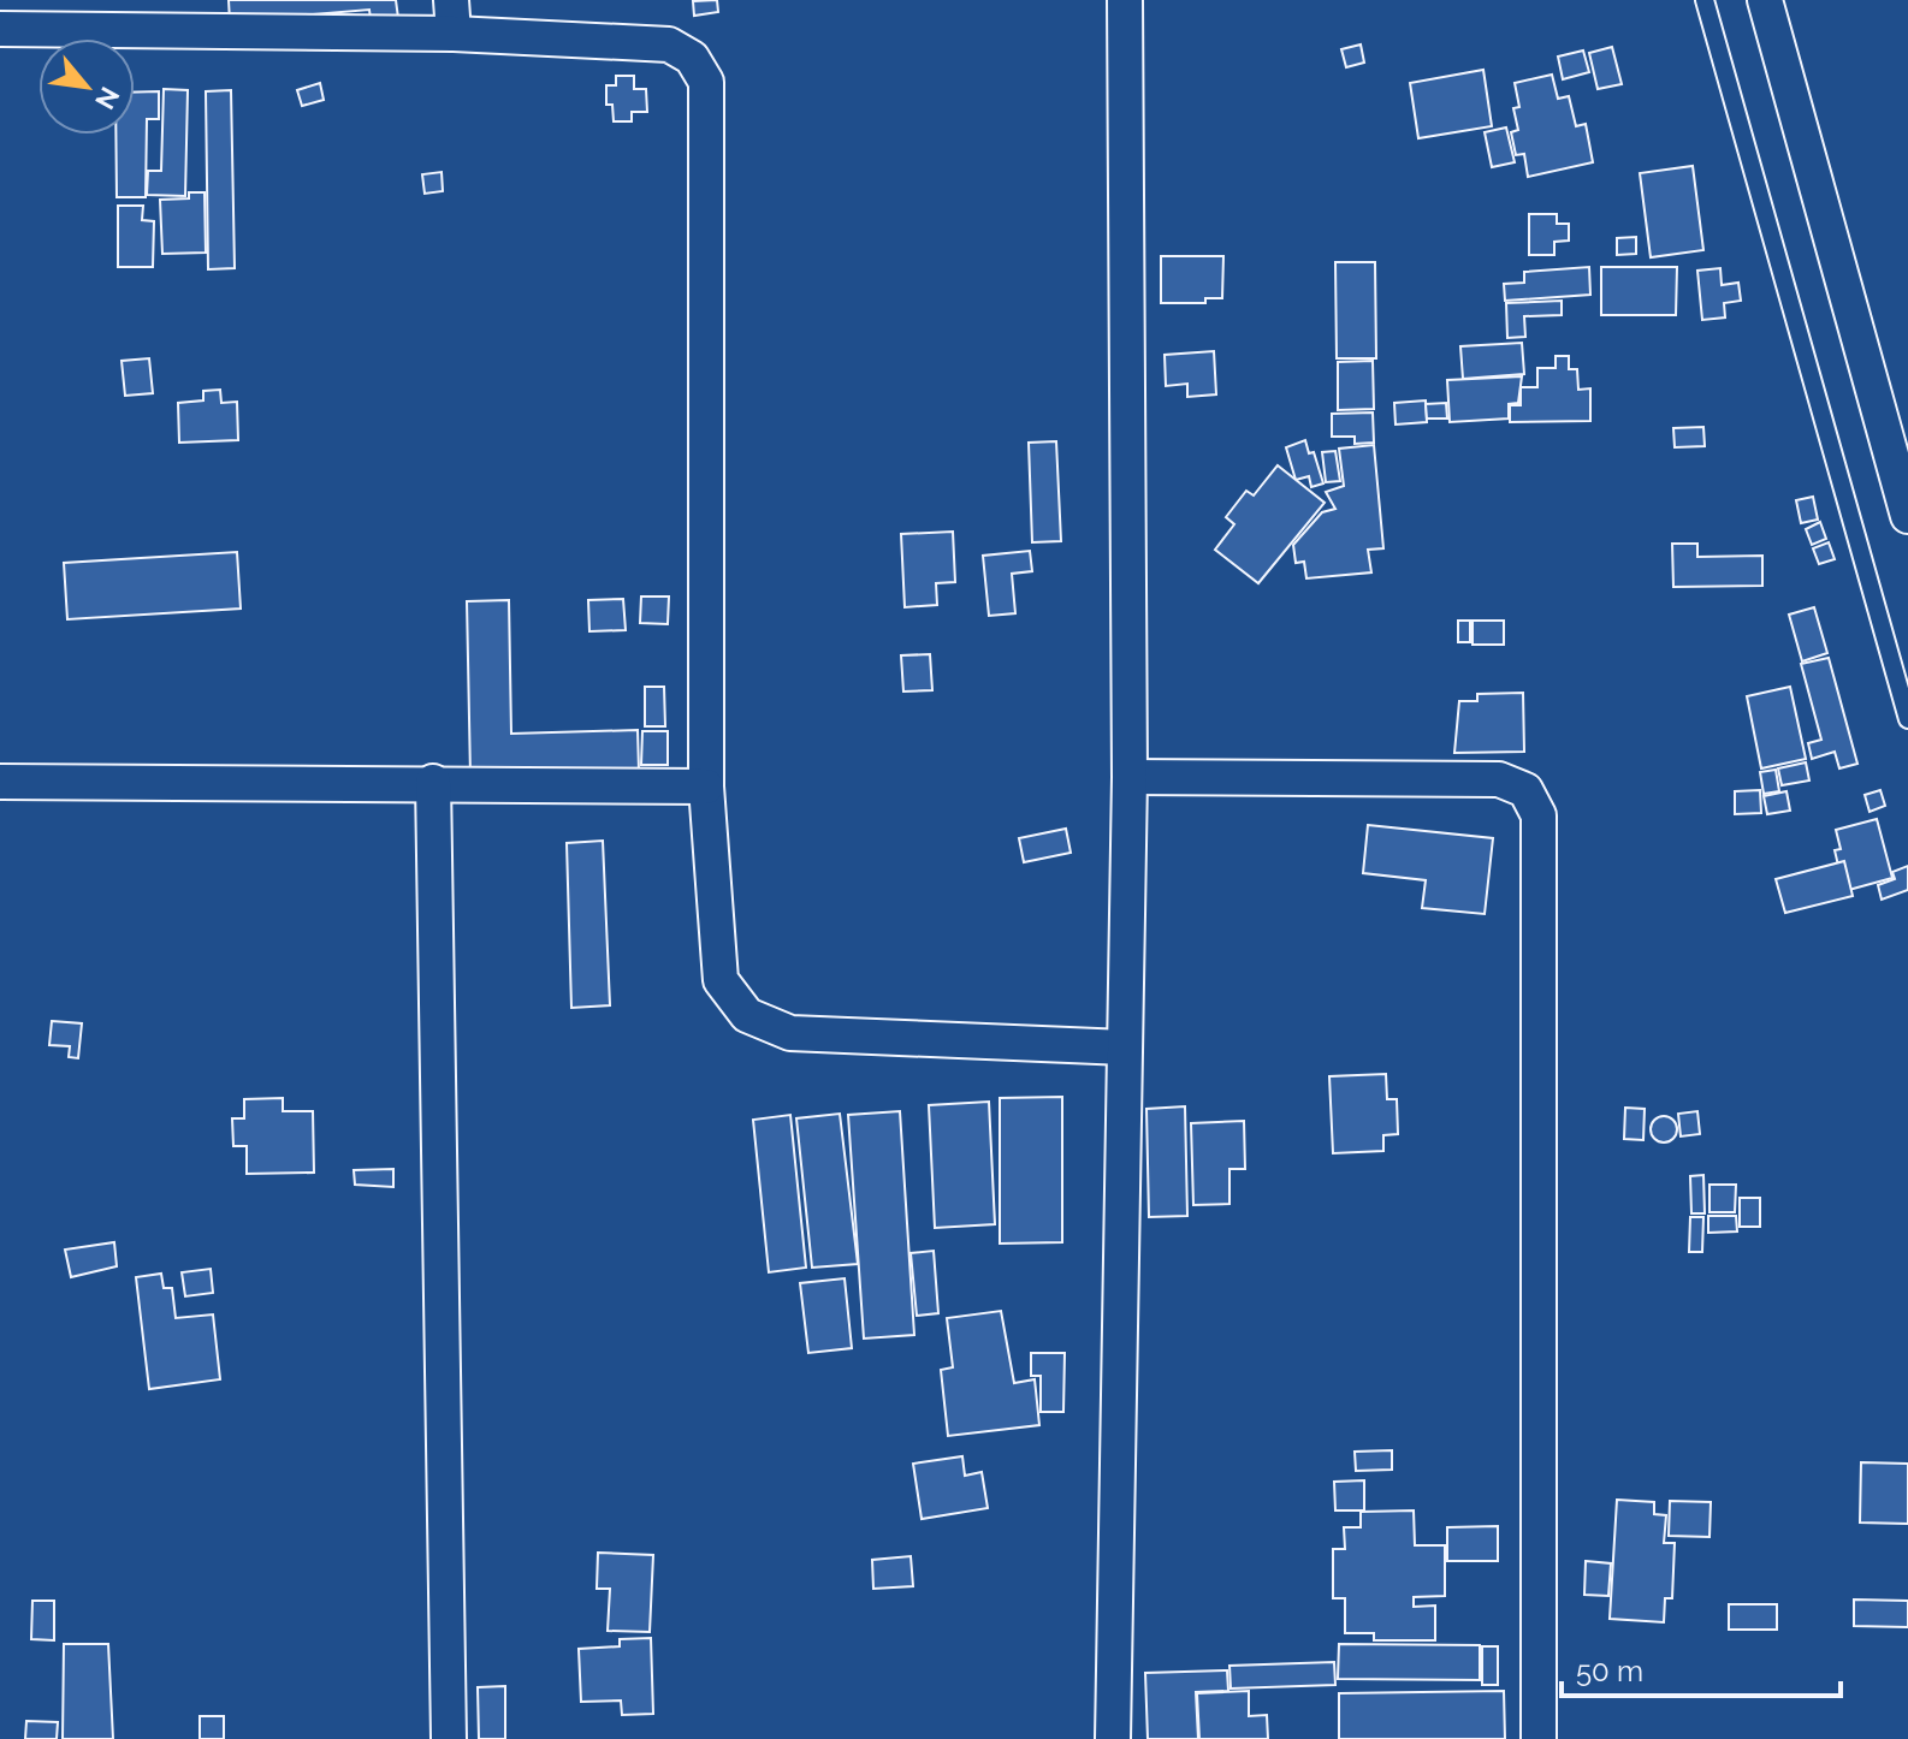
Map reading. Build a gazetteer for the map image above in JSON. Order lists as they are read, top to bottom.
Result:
{
  "scale_bar": "50 m",
  "north": "bottom right"
}
